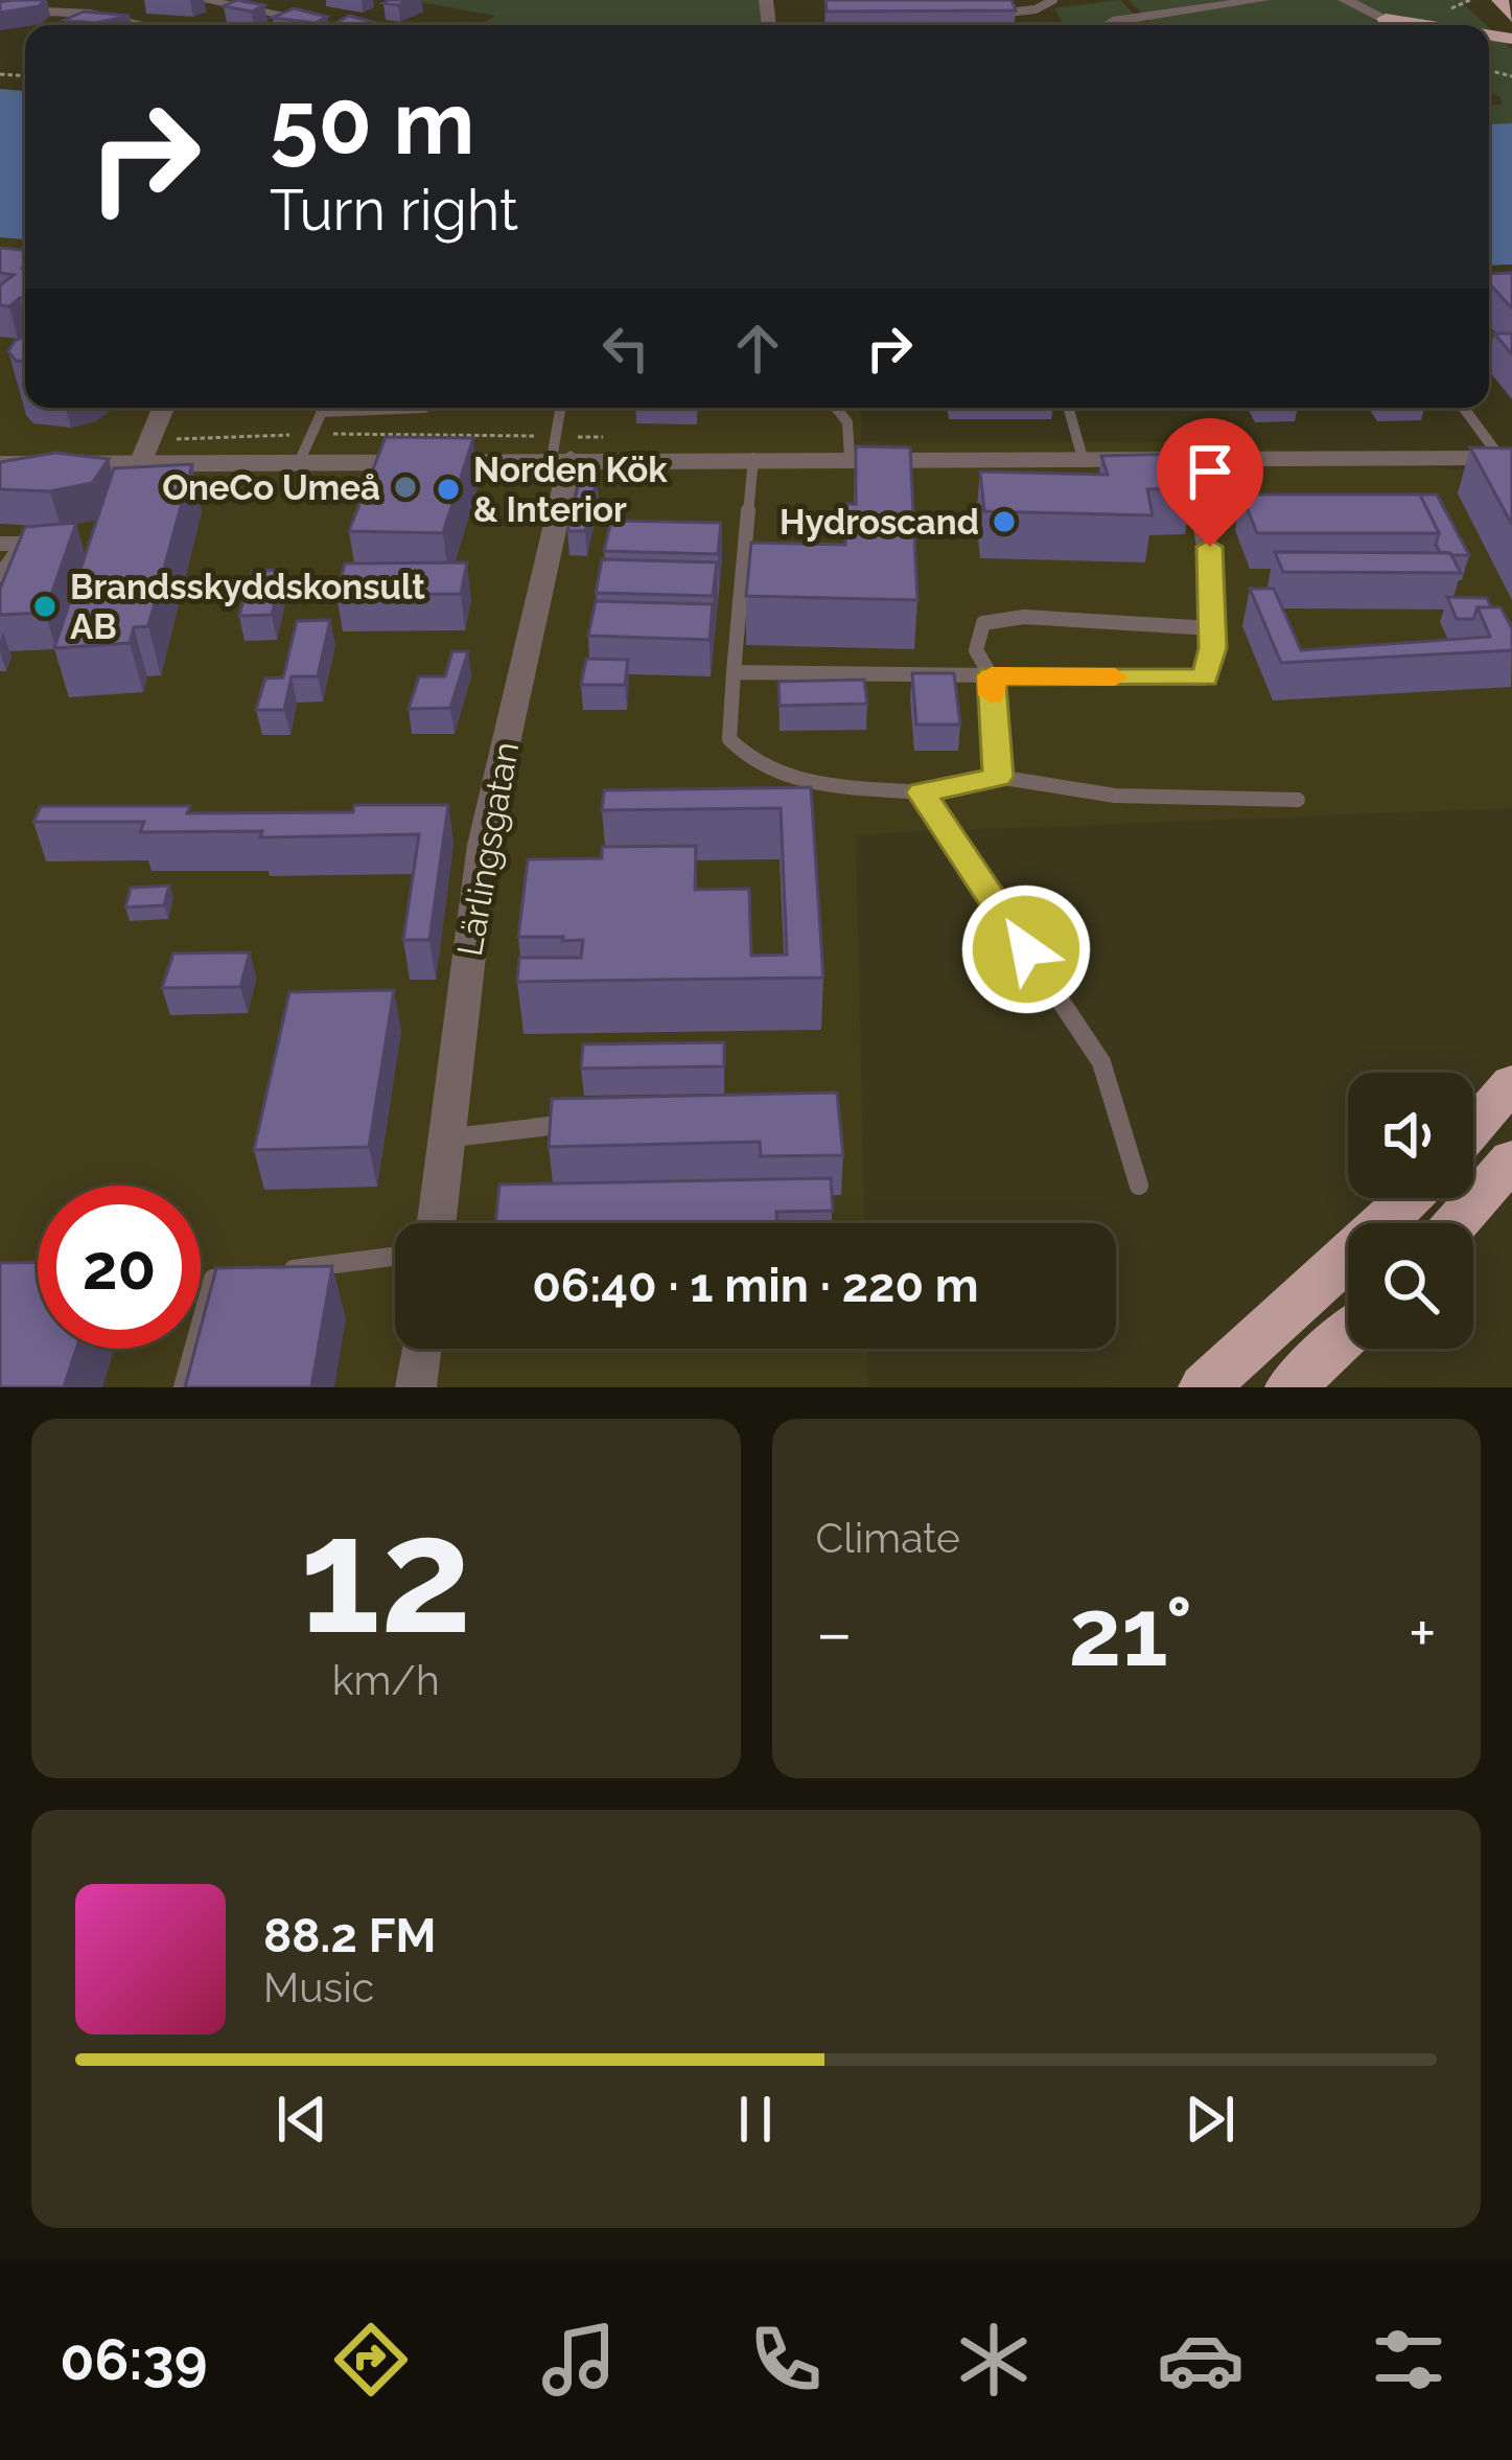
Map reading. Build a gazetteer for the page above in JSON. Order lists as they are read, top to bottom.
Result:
{
  "streets": {
    "street": ["Lärlingsgatan"]
  },
  "places": [
    "OneCo Umeå",
    "Norden Kök & Interior",
    "Hydroscand",
    "Brandsskyddskonsult AB"
  ],
  "page": {
    "turn": ["50 m", "Turn right"],
    "limit": "20",
    "trip": "06:40 · 1 min · 220 m",
    "tile": [
      ["12", "km/h"],
      "Climate"
    ],
    "heat": ["−", "21°", "+"],
    "song": ["88.2 FM", "Music"],
    "tabs": "06:39"
  }
}
